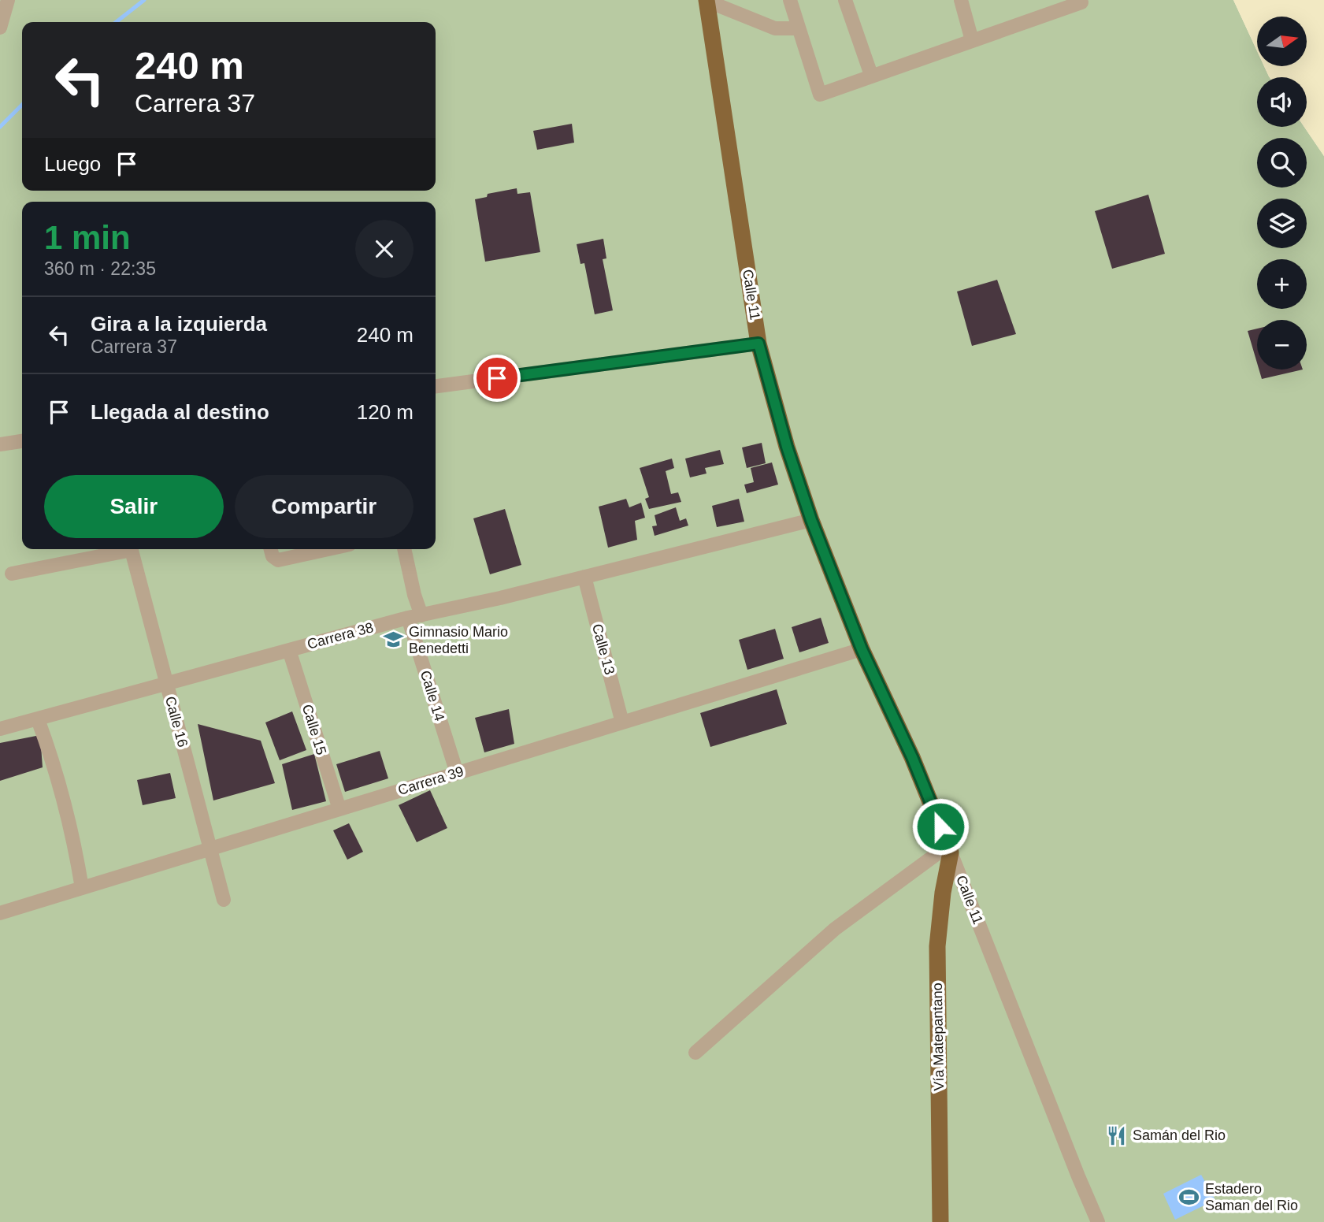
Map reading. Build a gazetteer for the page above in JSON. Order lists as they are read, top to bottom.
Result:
{
  "streets": {
    "main road": ["Calle 11", "Vía Matepantano"],
    "street": [
      "Carrera 38",
      "Calle 13",
      "Calle 14",
      "Calle 16",
      "Calle 15",
      "Carrera 39"
    ]
  },
  "crossings": [
    ["Calle 11", "Carrera 38"],
    ["Calle 11", "Carrera 39"],
    ["Calle 11", "Vía Matepantano"],
    ["Carrera 38", "Calle 13"],
    ["Carrera 38", "Calle 14"],
    ["Carrera 38", "Calle 16"],
    ["Carrera 38", "Calle 15"],
    ["Calle 13", "Carrera 39"],
    ["Calle 14", "Carrera 39"],
    ["Calle 16", "Carrera 39"],
    ["Calle 15", "Carrera 39"]
  ],
  "places": {
    "school or university": ["Gimnasio Mario Benedetti"],
    "restaurant": ["Samán del Rio"],
    "sports": ["Estadero Saman del Rio"]
  },
  "north": "right",
  "page": {
    "map_buttons": ["+", "−"],
    "turn": ["240 m", "Carrera 37"],
    "then": "Luego",
    "heading": ["1 min", "360 m · 22:35"],
    "list": [
      {
        "name": "Gira a la izquierda",
        "note": "Carrera 37",
        "value": "240 m"
      },
      {
        "name": "Llegada al destino",
        "value": "120 m"
      }
    ],
    "buttons": ["Salir", "Compartir"]
  }
}
